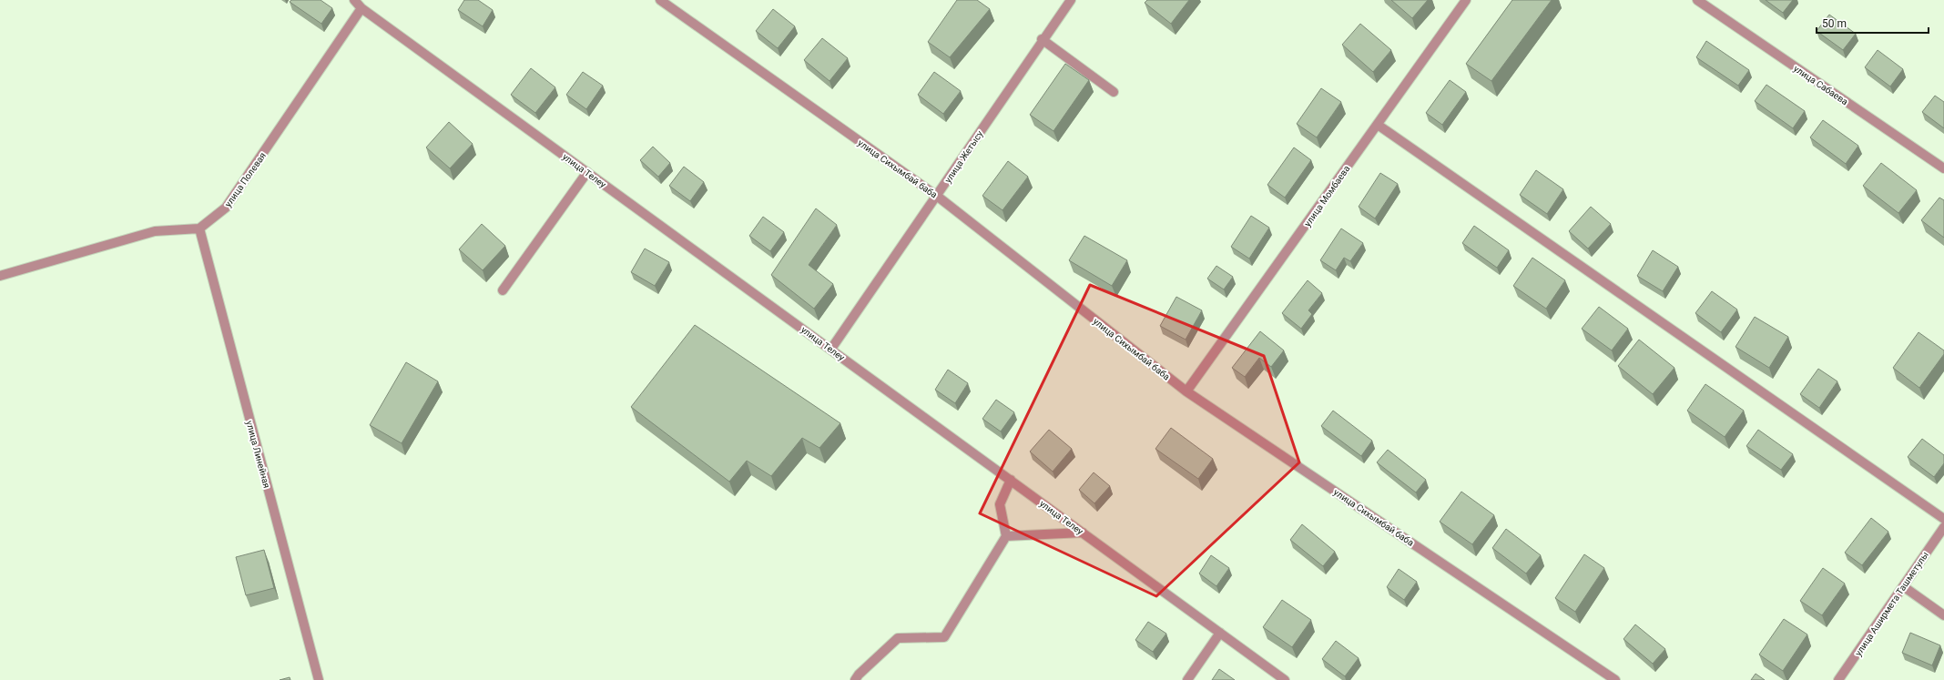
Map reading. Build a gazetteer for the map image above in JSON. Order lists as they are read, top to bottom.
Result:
{
  "streets": {
    "street": [
      "улица Сабаева",
      "улица Жетысу",
      "улица Сихымбай баба",
      "улица Телеу",
      "улица Полевая",
      "улица Момбаева",
      "улица Линейная",
      "улица Аширмета Ташметулы"
    ]
  },
  "crossings": [
    ["улица Жетысу", "улица Сихымбай баба"],
    ["улица Жетысу", "улица Телеу"],
    ["улица Сихымбай баба", "улица Момбаева"],
    ["улица Телеу", "улица Полевая"],
    ["улица Полевая", "улица Линейная"]
  ],
  "scale_bar": "50 m"
}
